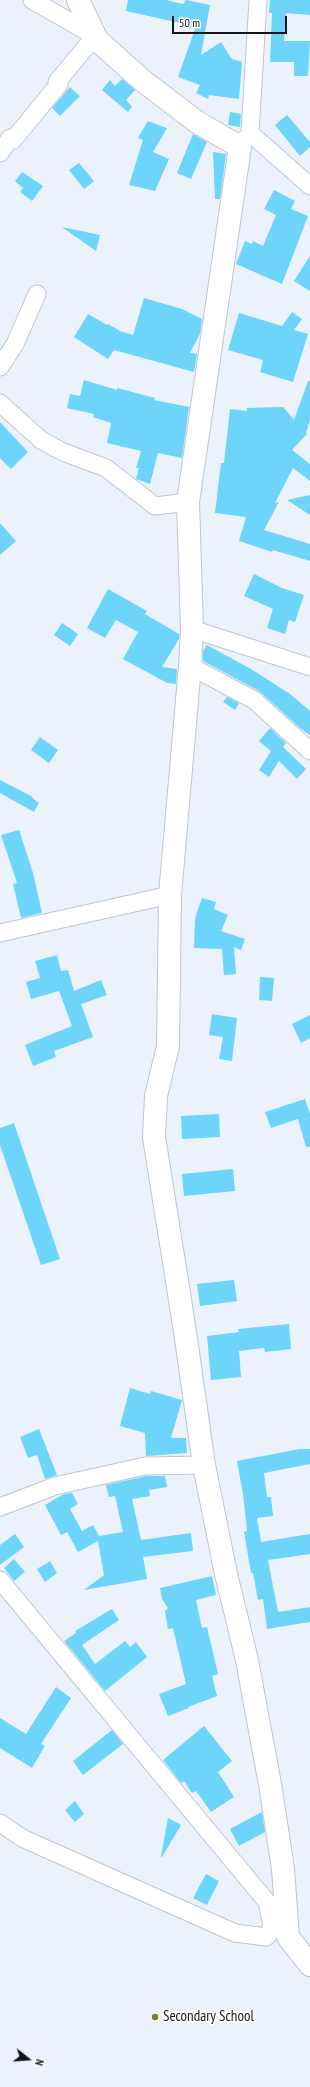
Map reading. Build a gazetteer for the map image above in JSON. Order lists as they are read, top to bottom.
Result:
{
  "places": ["Secondary School"],
  "scale_bar": "50 m",
  "north": "right"
}
